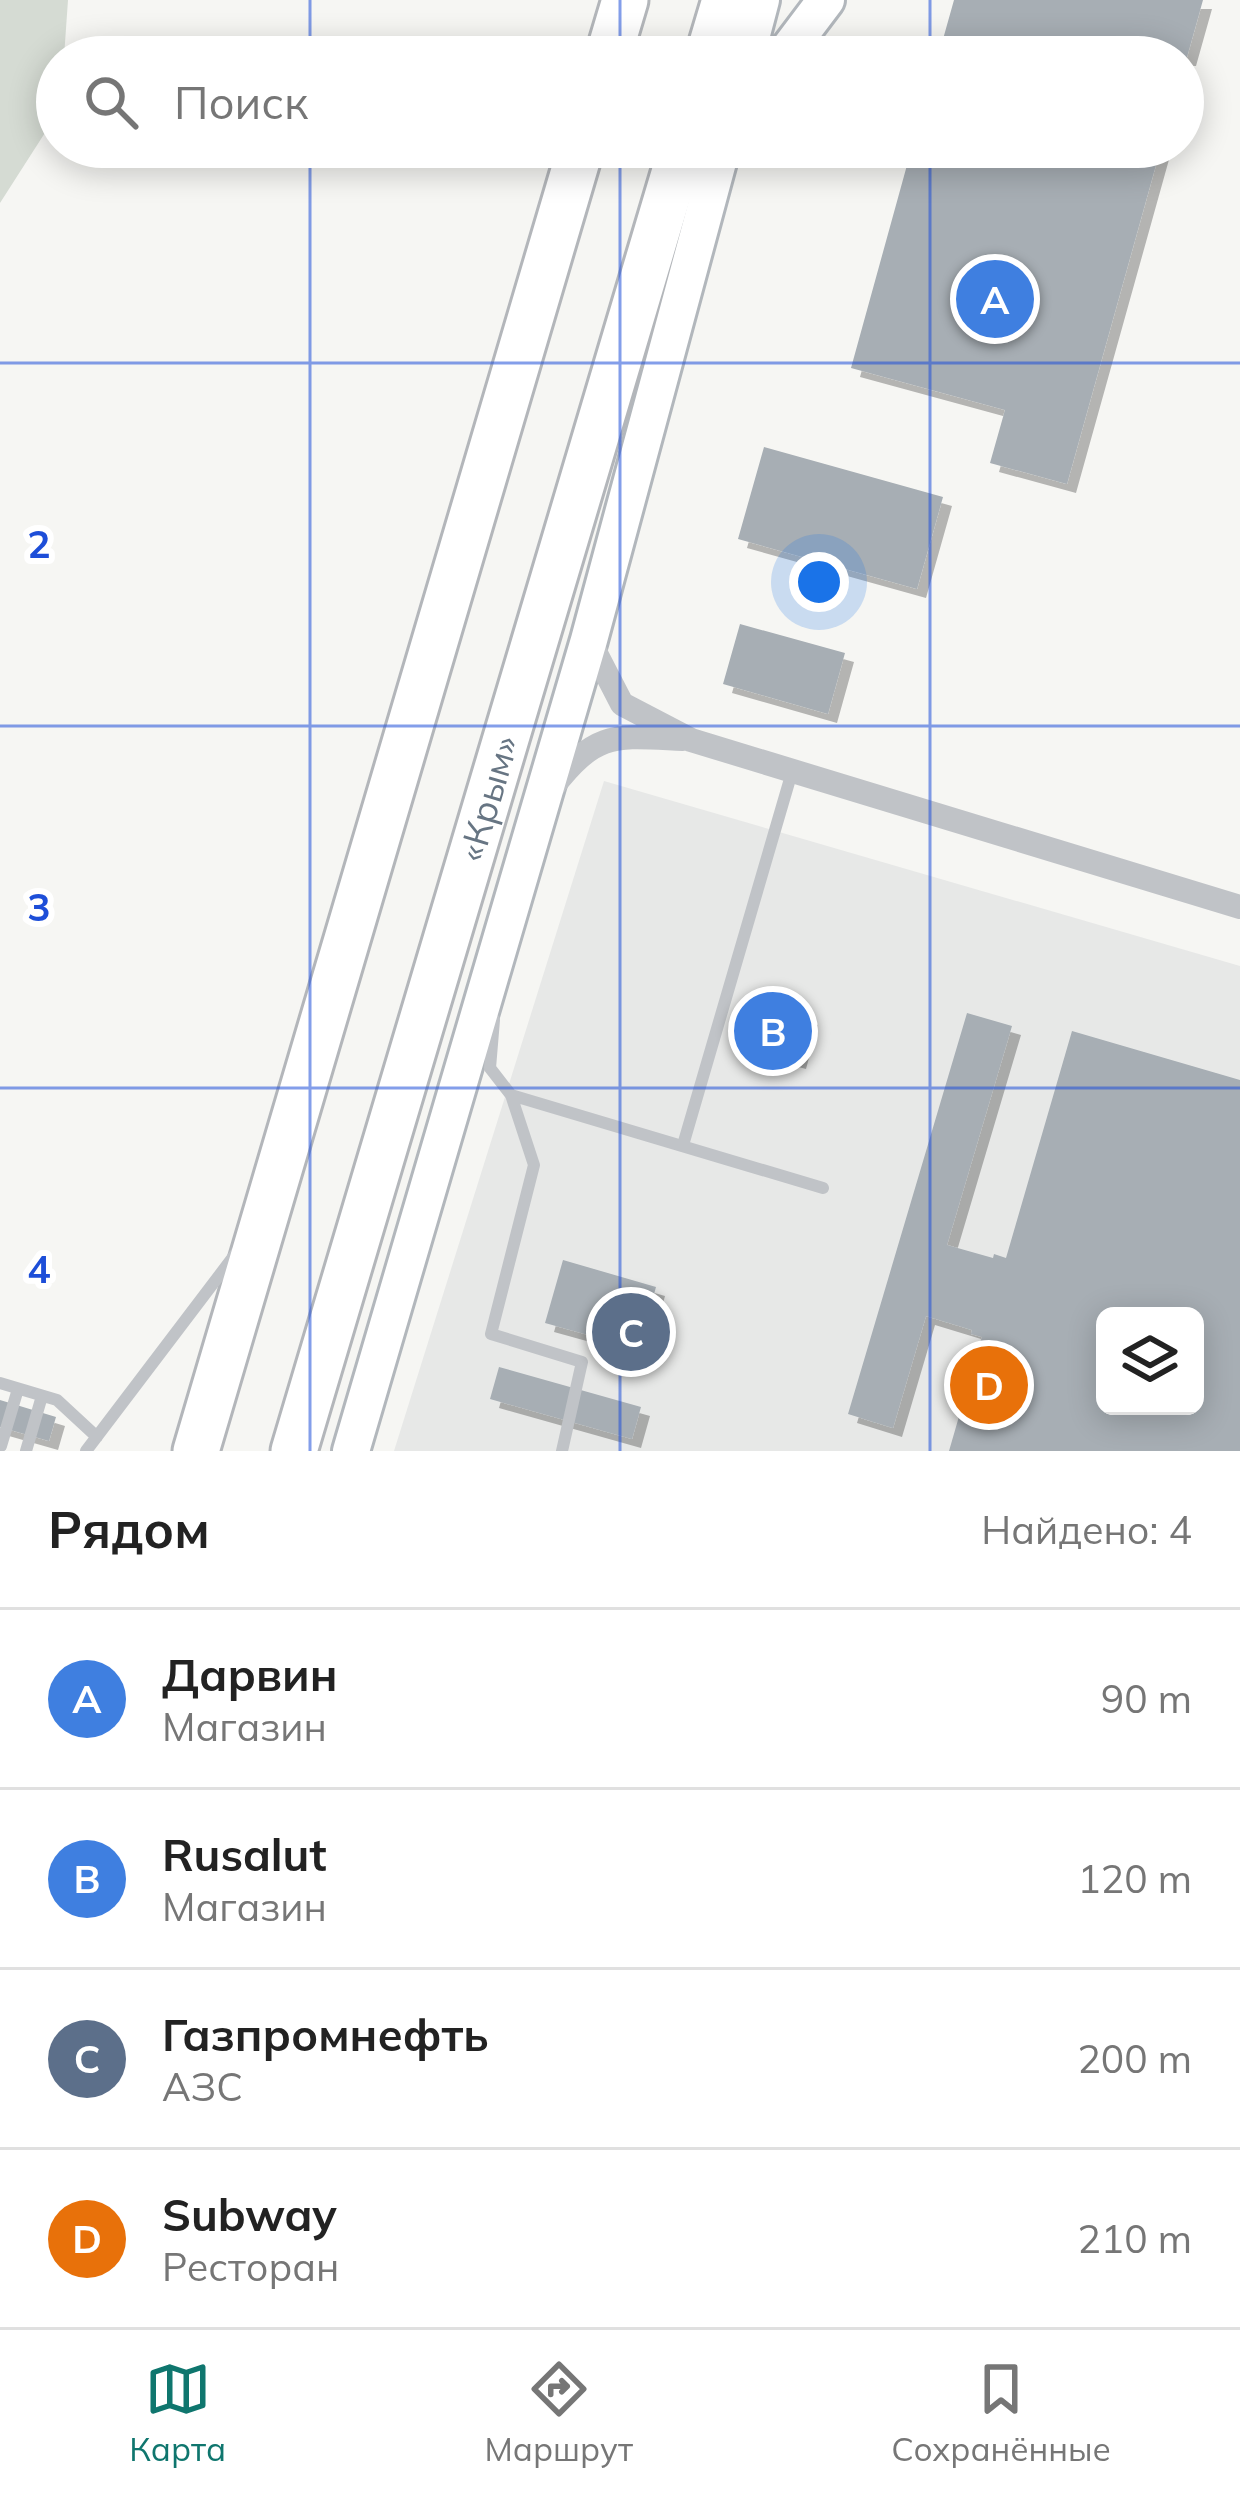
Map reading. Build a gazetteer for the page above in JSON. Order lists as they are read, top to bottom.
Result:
{
  "streets": {
    "highway": ["«Крым»"]
  },
  "page": {
    "search": "Поиск",
    "pins": [
      "A",
      "B",
      "C",
      "D"
    ],
    "heading": ["Рядом", "Найдено: 4"],
    "list": [
      {
        "mark": "A",
        "name": "Дарвин",
        "note": "Магазин",
        "value": "90 m"
      },
      {
        "mark": "B",
        "name": "Rusalut",
        "note": "Магазин",
        "value": "120 m"
      },
      {
        "mark": "C",
        "name": "Газпромнефть",
        "note": "АЗС",
        "value": "200 m"
      },
      {
        "mark": "D",
        "name": "Subway",
        "note": "Ресторан",
        "value": "210 m"
      }
    ],
    "nav": ["Карта", "Маршрут", "Сохранённые"]
  },
  "grid": {
    "rows": ["2", "3", "4"]
  }
}
